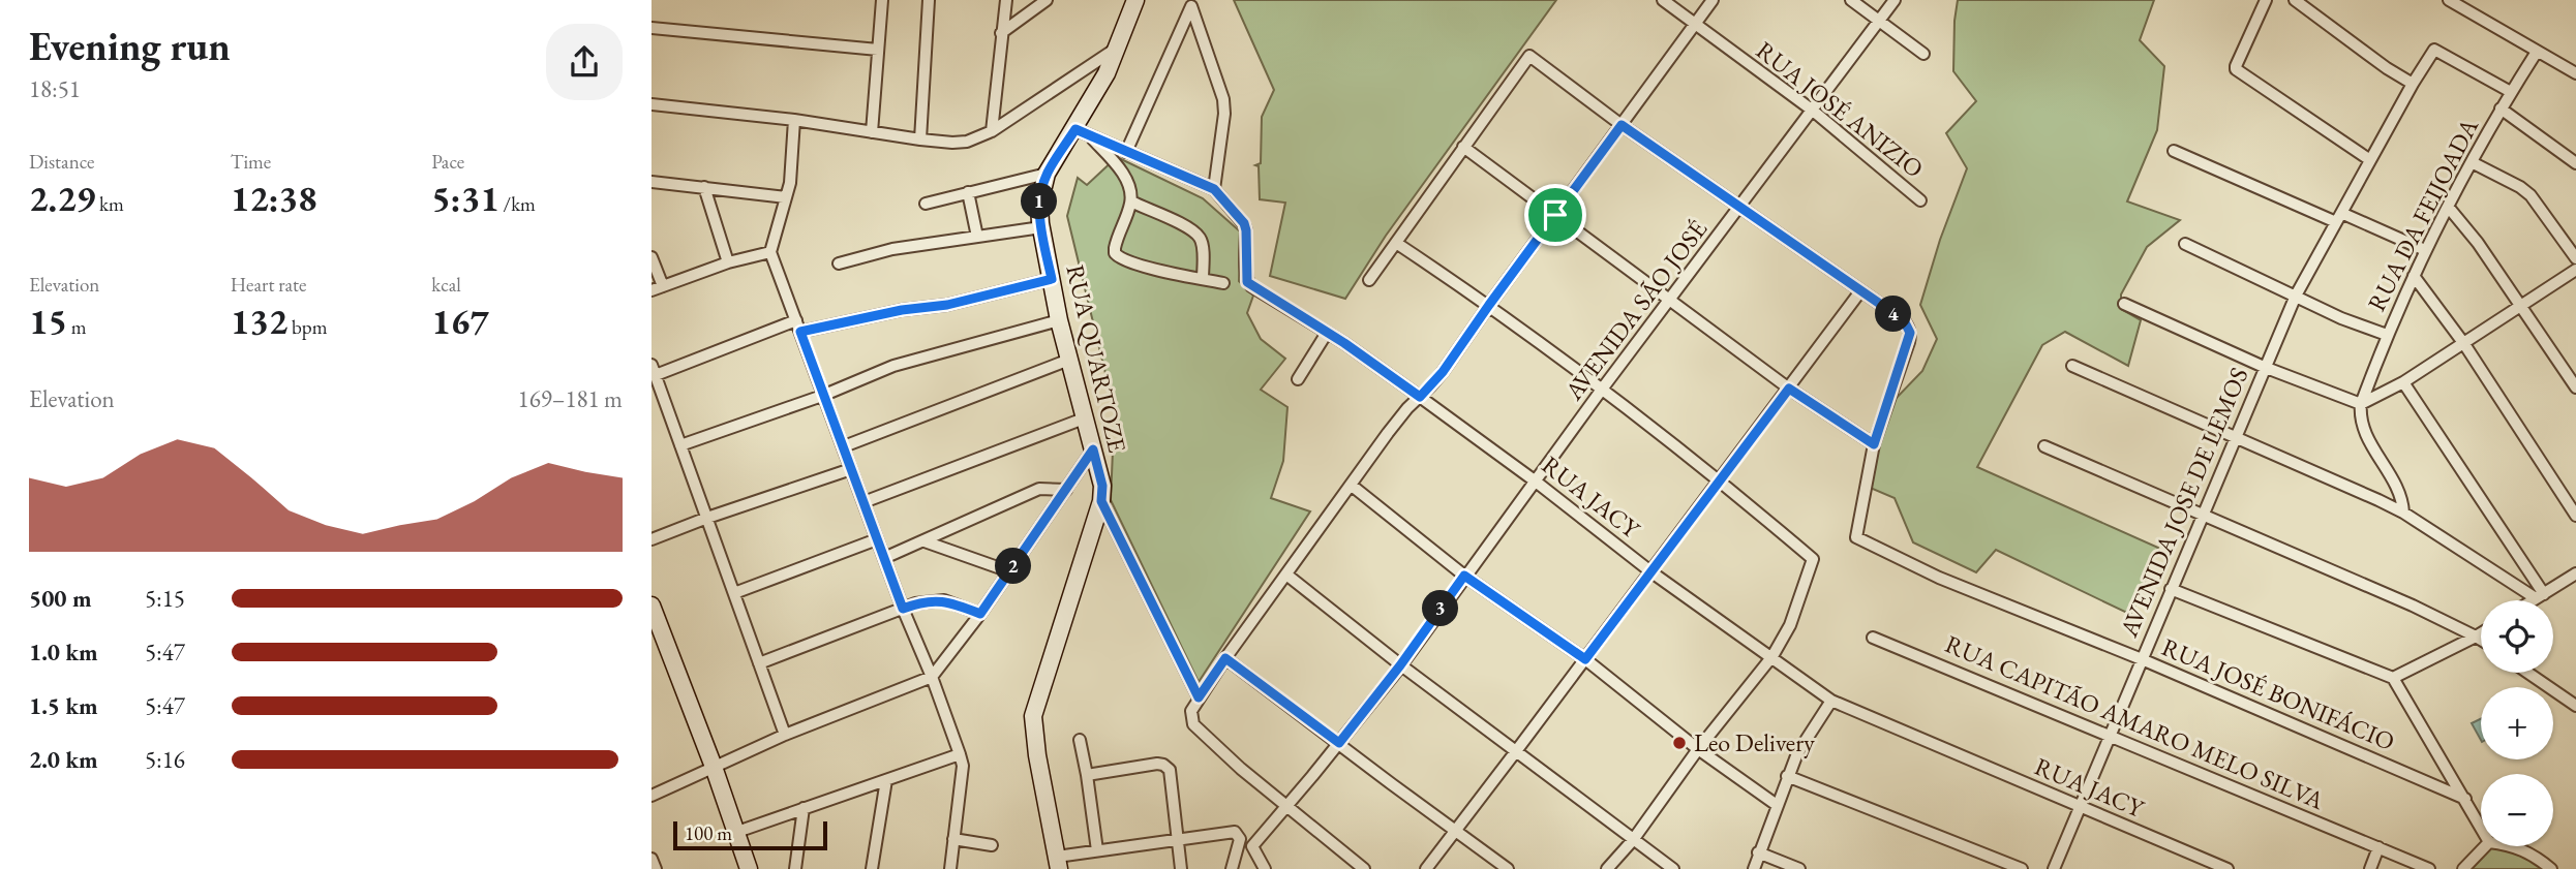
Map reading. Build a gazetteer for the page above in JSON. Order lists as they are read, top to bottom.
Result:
{
  "streets": {
    "street": [
      "RUA JOSÉ ANIZIO",
      "RUA DA FEIJOADA",
      "AVENIDA SÃO JOSÉ",
      "RUA QUARTOZE",
      "RUA JACY",
      "AVENIDA JOSE DE LEMOS",
      "RUA JOSÉ BONIFÁCIO",
      "RUA CAPITÃO AMARO MELO SILVA"
    ]
  },
  "crossings": [
    ["RUA JOSÉ ANIZIO", "AVENIDA SÃO JOSÉ"],
    ["AVENIDA SÃO JOSÉ", "RUA JACY"],
    ["RUA QUARTOZE", "RUA JACY"],
    ["RUA JACY", "AVENIDA JOSE DE LEMOS"],
    ["AVENIDA JOSE DE LEMOS", "RUA JOSÉ BONIFÁCIO"],
    ["AVENIDA JOSE DE LEMOS", "RUA CAPITÃO AMARO MELO SILVA"]
  ],
  "places": ["Leo Delivery"],
  "scale_bar": "100 m",
  "page": {
    "heading": ["Evening run", "18:51"],
    "stats": [
      ["Distance", "2.29 km"],
      ["Time", "12:38"],
      ["Pace", "5:31 /km"],
      ["Elevation", "15 m"],
      ["Heart rate", "132 bpm"],
      ["kcal", "167"]
    ],
    "pins": [
      "1",
      "4",
      "2",
      "3"
    ],
    "chart": ["Elevation", "169–181 m"],
    "list": [
      {
        "name": "500 m",
        "note": "5:15"
      },
      {
        "name": "1.0 km",
        "note": "5:47"
      },
      {
        "name": "1.5 km",
        "note": "5:47"
      },
      {
        "name": "2.0 km",
        "note": "5:16"
      }
    ],
    "map_buttons": ["+", "−"],
    "scale": "100 m"
  }
}
